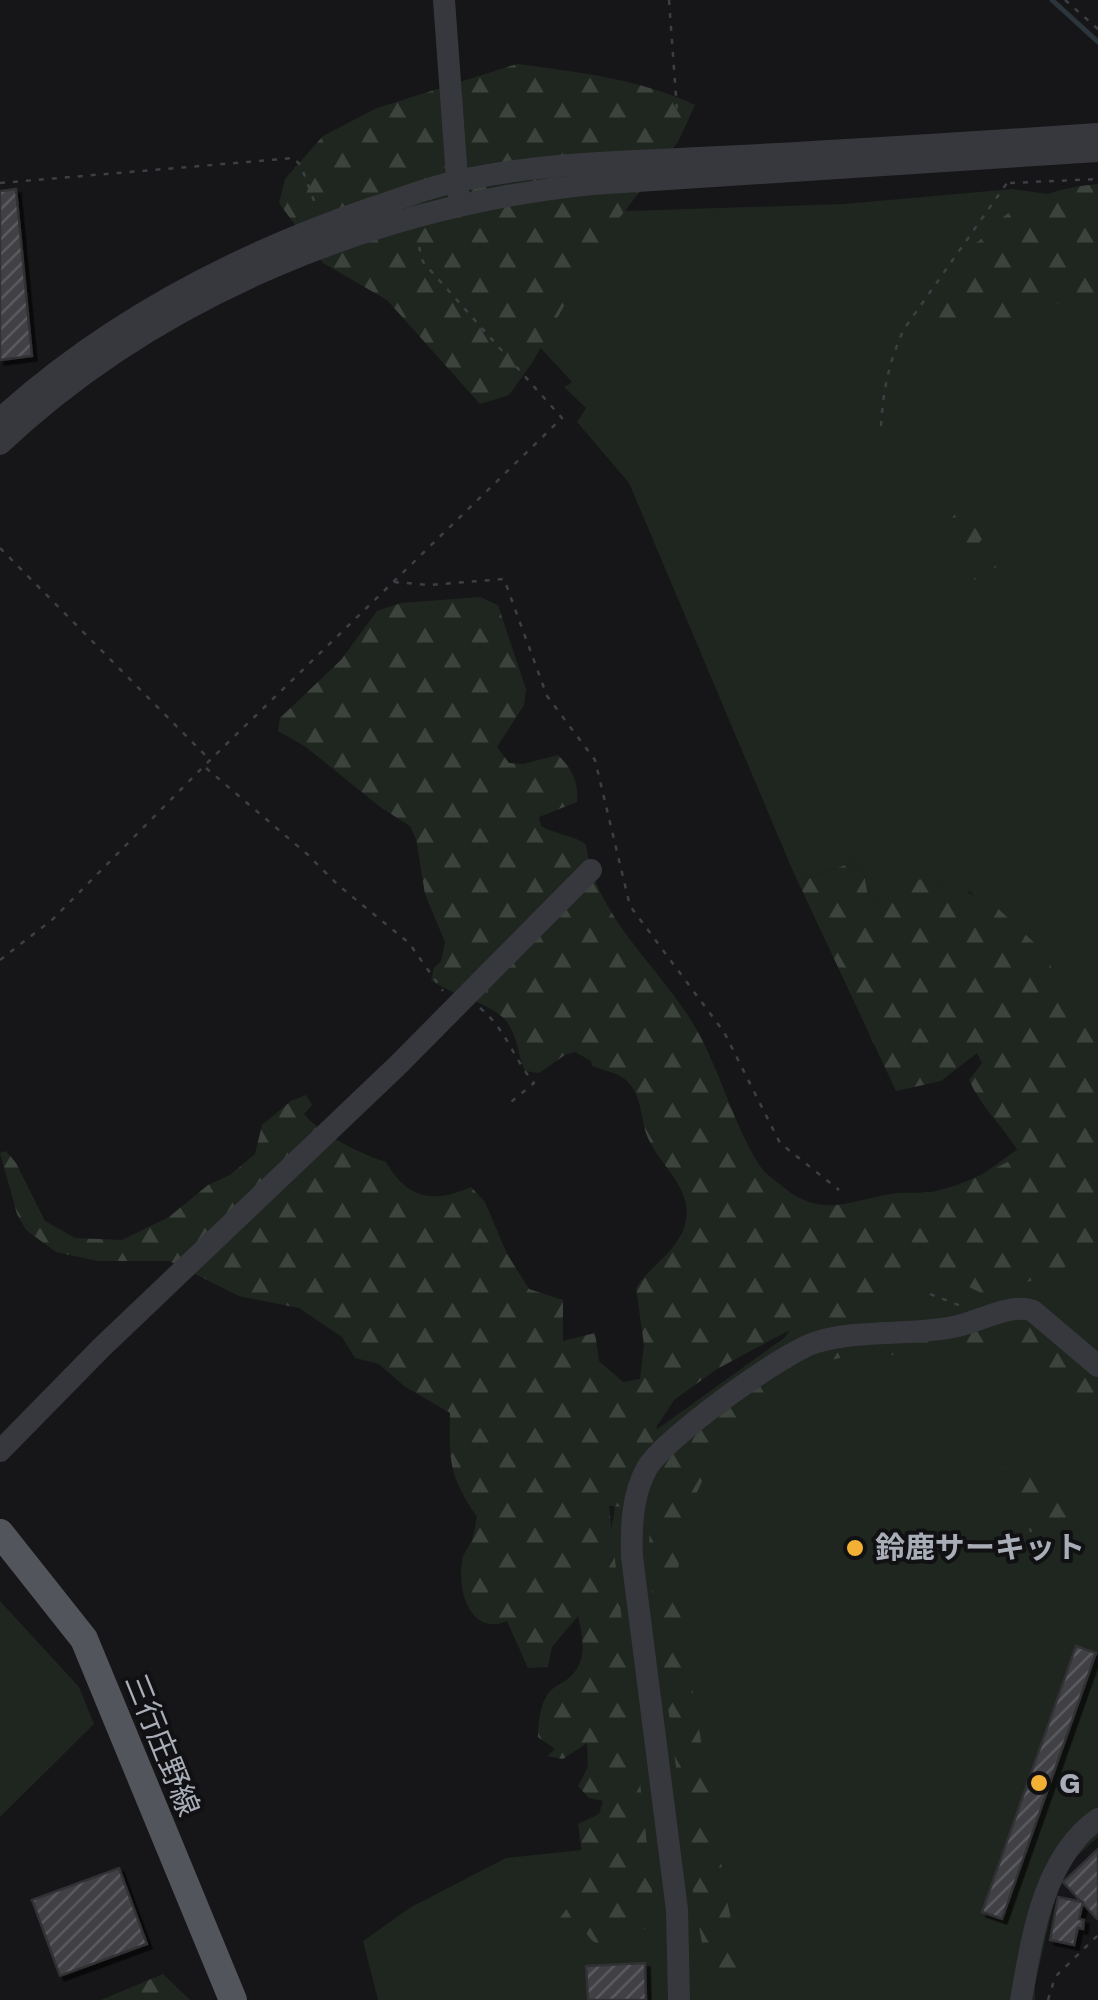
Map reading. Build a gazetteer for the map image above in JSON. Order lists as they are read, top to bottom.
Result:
{
  "streets": {
    "main road": ["三行庄野線"]
  },
  "places": ["鈴鹿サーキット", "G"]
}
